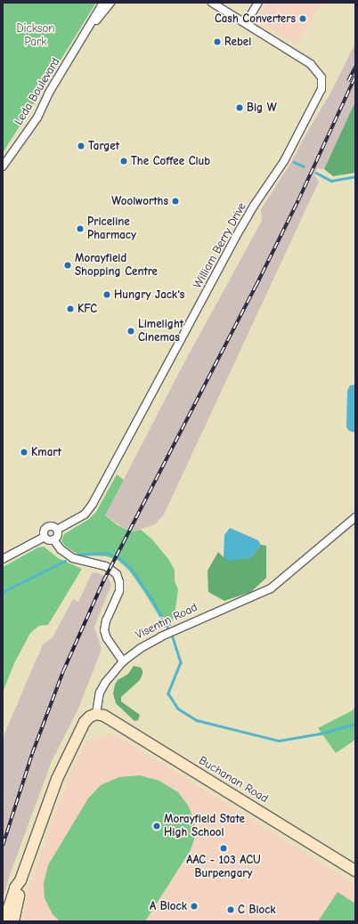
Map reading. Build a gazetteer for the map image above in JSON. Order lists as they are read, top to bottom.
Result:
{
  "streets": {
    "main road": ["Buchanan Road"],
    "street": ["Leda Boulevard", "William Berry Drive", "Visentin Road"]
  },
  "crossings": [
    ["Visentin Road", "Buchanan Road"]
  ],
  "parks": ["Dickson Park"],
  "places": [
    "Cash Converters",
    "Rebel",
    "Big W",
    "Target",
    "The Coffee Club",
    "Woolworths",
    "Priceline Pharmacy",
    "Morayfield Shopping Centre",
    "Hungry Jack's",
    "KFC",
    "Limelight Cinemas",
    "Kmart",
    "Morayfield State High School",
    "AAC - 103 ACU Burpengary",
    "A Block",
    "C Block"
  ]
}
